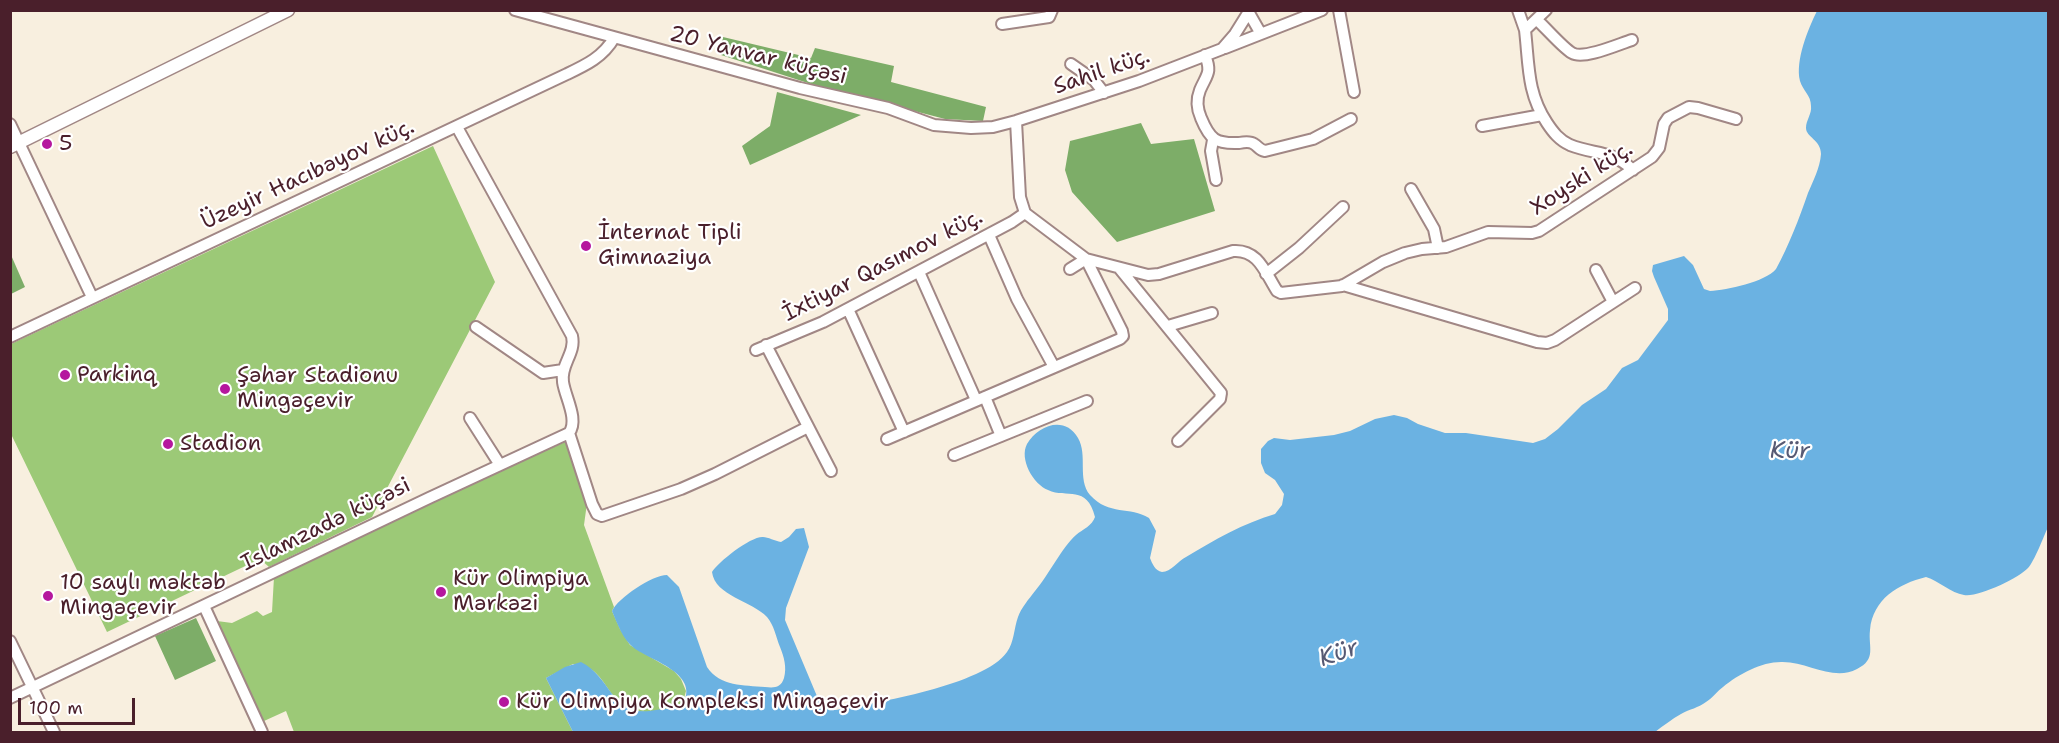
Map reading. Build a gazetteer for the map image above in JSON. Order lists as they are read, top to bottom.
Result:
{
  "streets": {
    "street": [
      "20 Yanvar küçəsi",
      "Sahil küç.",
      "Üzeyir Hacıbəyov küç.",
      "Xoyski küç.",
      "İxtiyar Qasımov küç.",
      "Islamzadə küçəsi"
    ]
  },
  "crossings": [
    ["20 Yanvar küçəsi", "Sahil küç."],
    ["20 Yanvar küçəsi", "Üzeyir Hacıbəyov küç."],
    ["Xoyski küç.", "İxtiyar Qasımov küç."]
  ],
  "water": ["Kür"],
  "places": [
    "5",
    "İnternat Tipli Gimnaziya",
    "Parkinq",
    "Şəhər Stadionu Mingəçevir",
    "Stadion",
    "Kür Olimpiya Mərkəzi",
    "10 saylı məktəb Mingəçevir",
    "Kür Olimpiya Kompleksi Mingəçevir"
  ],
  "scale_bar": "100 m"
}
